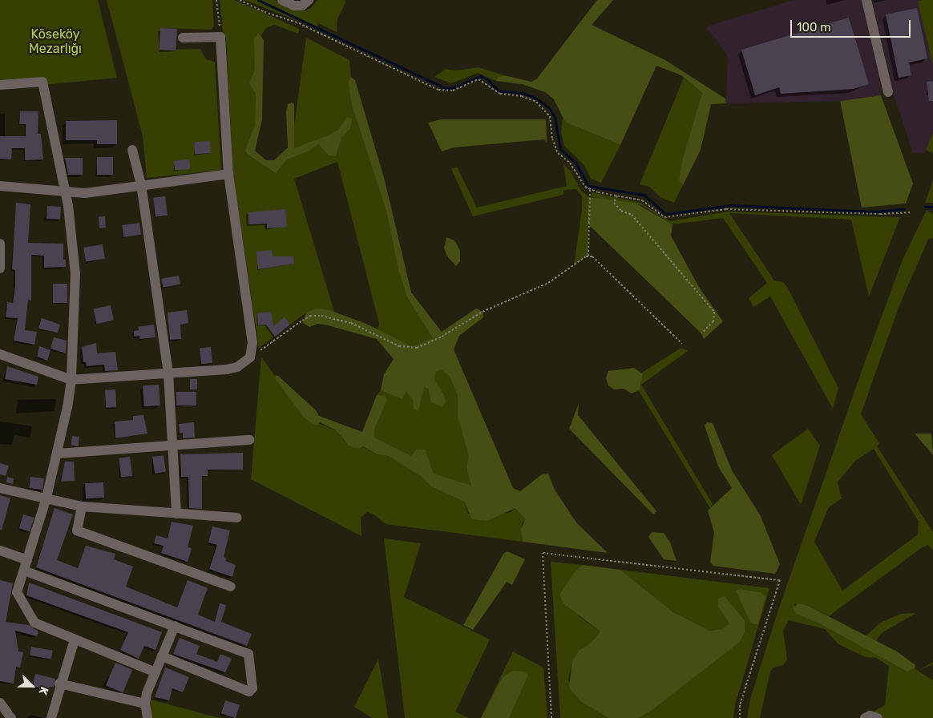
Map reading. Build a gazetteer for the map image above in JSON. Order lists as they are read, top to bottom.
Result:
{
  "parks": ["Köseköy Mezarlığı"],
  "scale_bar": "100 m",
  "north": "bottom right"
}
